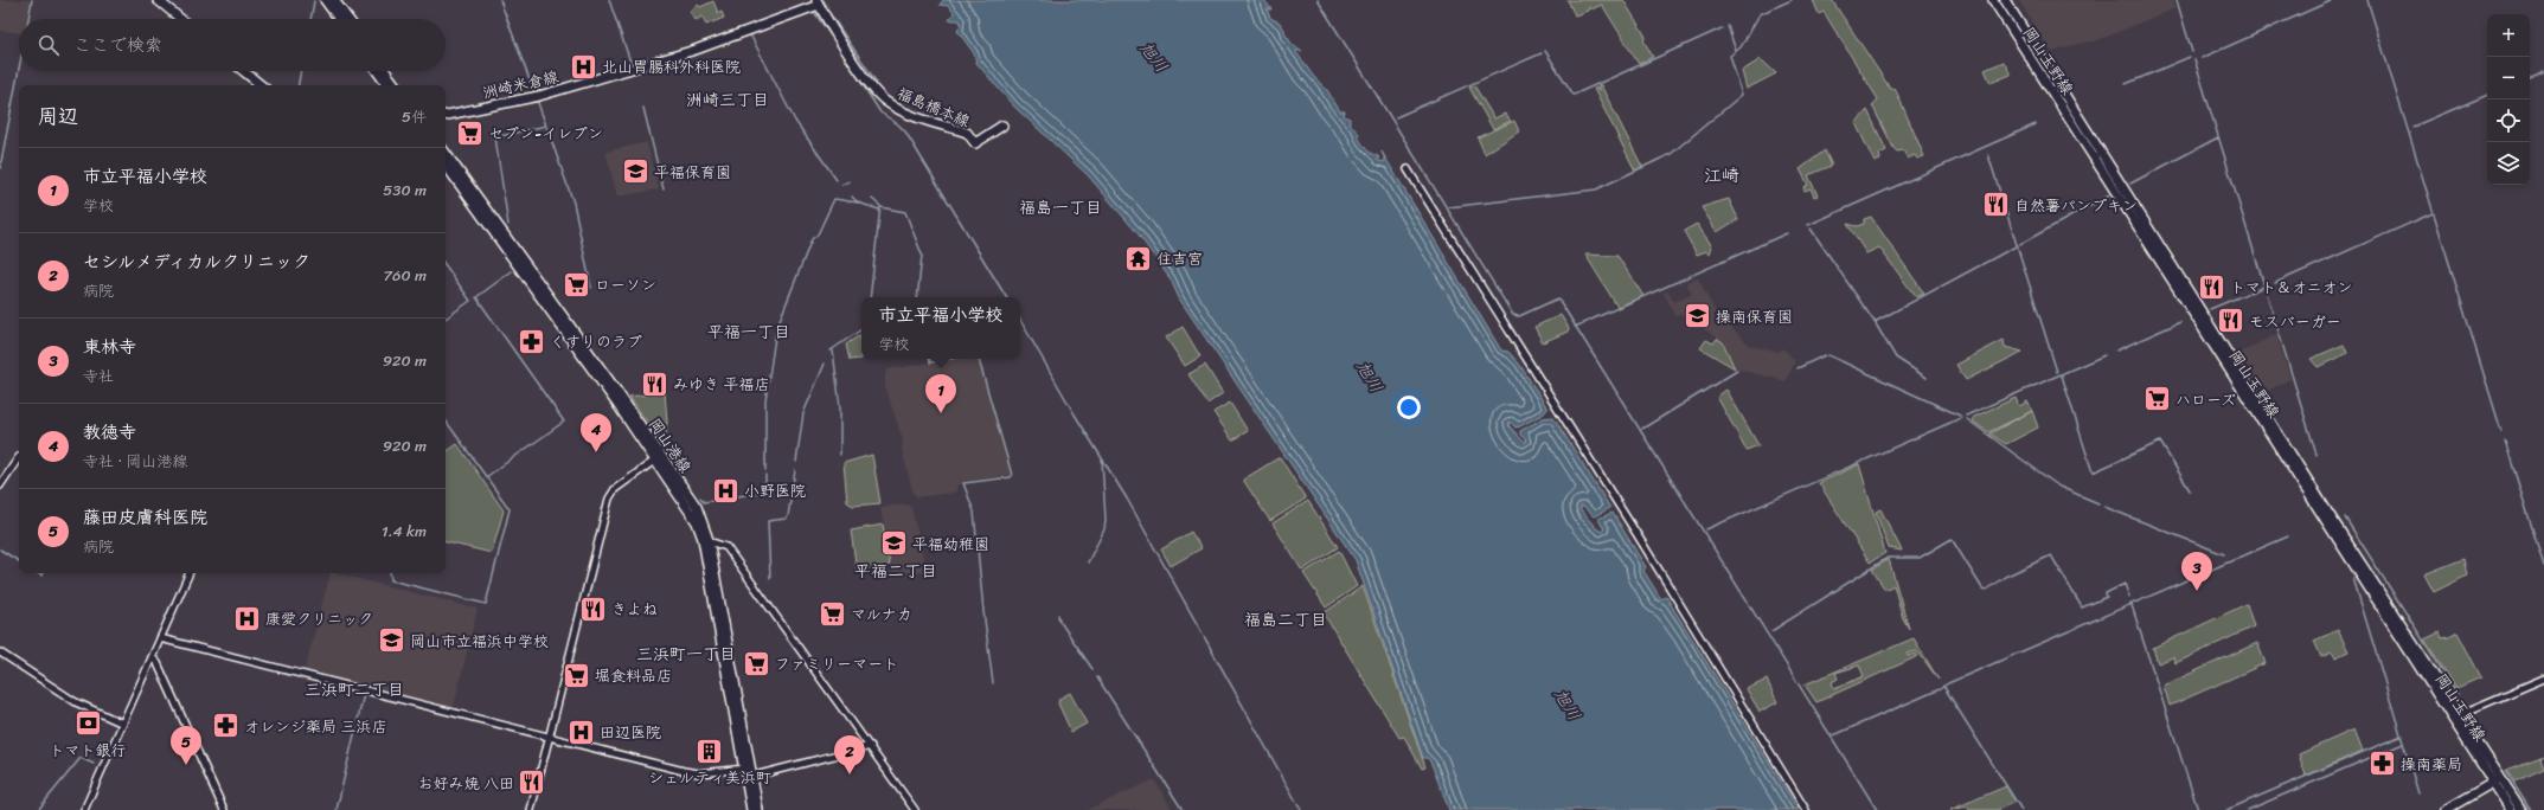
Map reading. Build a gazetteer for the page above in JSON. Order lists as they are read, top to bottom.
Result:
{
  "streets": {
    "main road": [
      "岡山玉野線",
      "洲崎米倉線",
      "福島橋本線",
      "岡山港線"
    ]
  },
  "crossings": [
    ["洲崎米倉線", "福島橋本線"]
  ],
  "districts": [
    "洲崎三丁目",
    "江崎",
    "福島一丁目",
    "平福一丁目",
    "平福二丁目",
    "福島二丁目",
    "三浜町一丁目",
    "三浜町二丁目"
  ],
  "water": ["旭川"],
  "places": {
    "hospital": [
      "北山胃腸科外科医院",
      "小野医院",
      "康愛クリニック",
      "田辺医院"
    ],
    "supermarket": [
      "セブン-イレブン",
      "ローソン",
      "ハローズ",
      "マルナカ",
      "ファミリーマート",
      "堀食料品店"
    ],
    "school or university": [
      "平福保育園",
      "操南保育園",
      "平福幼稚園",
      "岡山市立福浜中学校"
    ],
    "restaurant": [
      "自然薯パンプキン",
      "トマト＆オニオン",
      "モスバーガー",
      "みゆき 平福店",
      "きよね",
      "お好み焼 八田"
    ],
    "temple": ["住吉宮"],
    "pharmacy": ["くすりのラブ", "オレンジ薬局 三浜店", "操南薬局"],
    "bank": ["トマト銀行"],
    "building": ["シェルティ美浜町"]
  },
  "page": {
    "map_buttons": ["+", "−"],
    "search": "ここで検索",
    "heading": ["周辺", "5件"],
    "list": [
      {
        "mark": "1",
        "name": "市立平福小学校",
        "note": "学校",
        "value": "530 m"
      },
      {
        "mark": "2",
        "name": "セシルメディカルクリニック",
        "note": "病院",
        "value": "760 m"
      },
      {
        "mark": "3",
        "name": "東林寺",
        "note": "寺社",
        "value": "920 m"
      },
      {
        "mark": "4",
        "name": "教徳寺",
        "note": "寺社 · 岡山港線",
        "value": "920 m"
      },
      {
        "mark": "5",
        "name": "藤田皮膚科医院",
        "note": "病院",
        "value": "1.4 km"
      }
    ],
    "popup": ["市立平福小学校", "学校"],
    "pins": [
      "1",
      "4",
      "3",
      "5",
      "2"
    ]
  }
}
